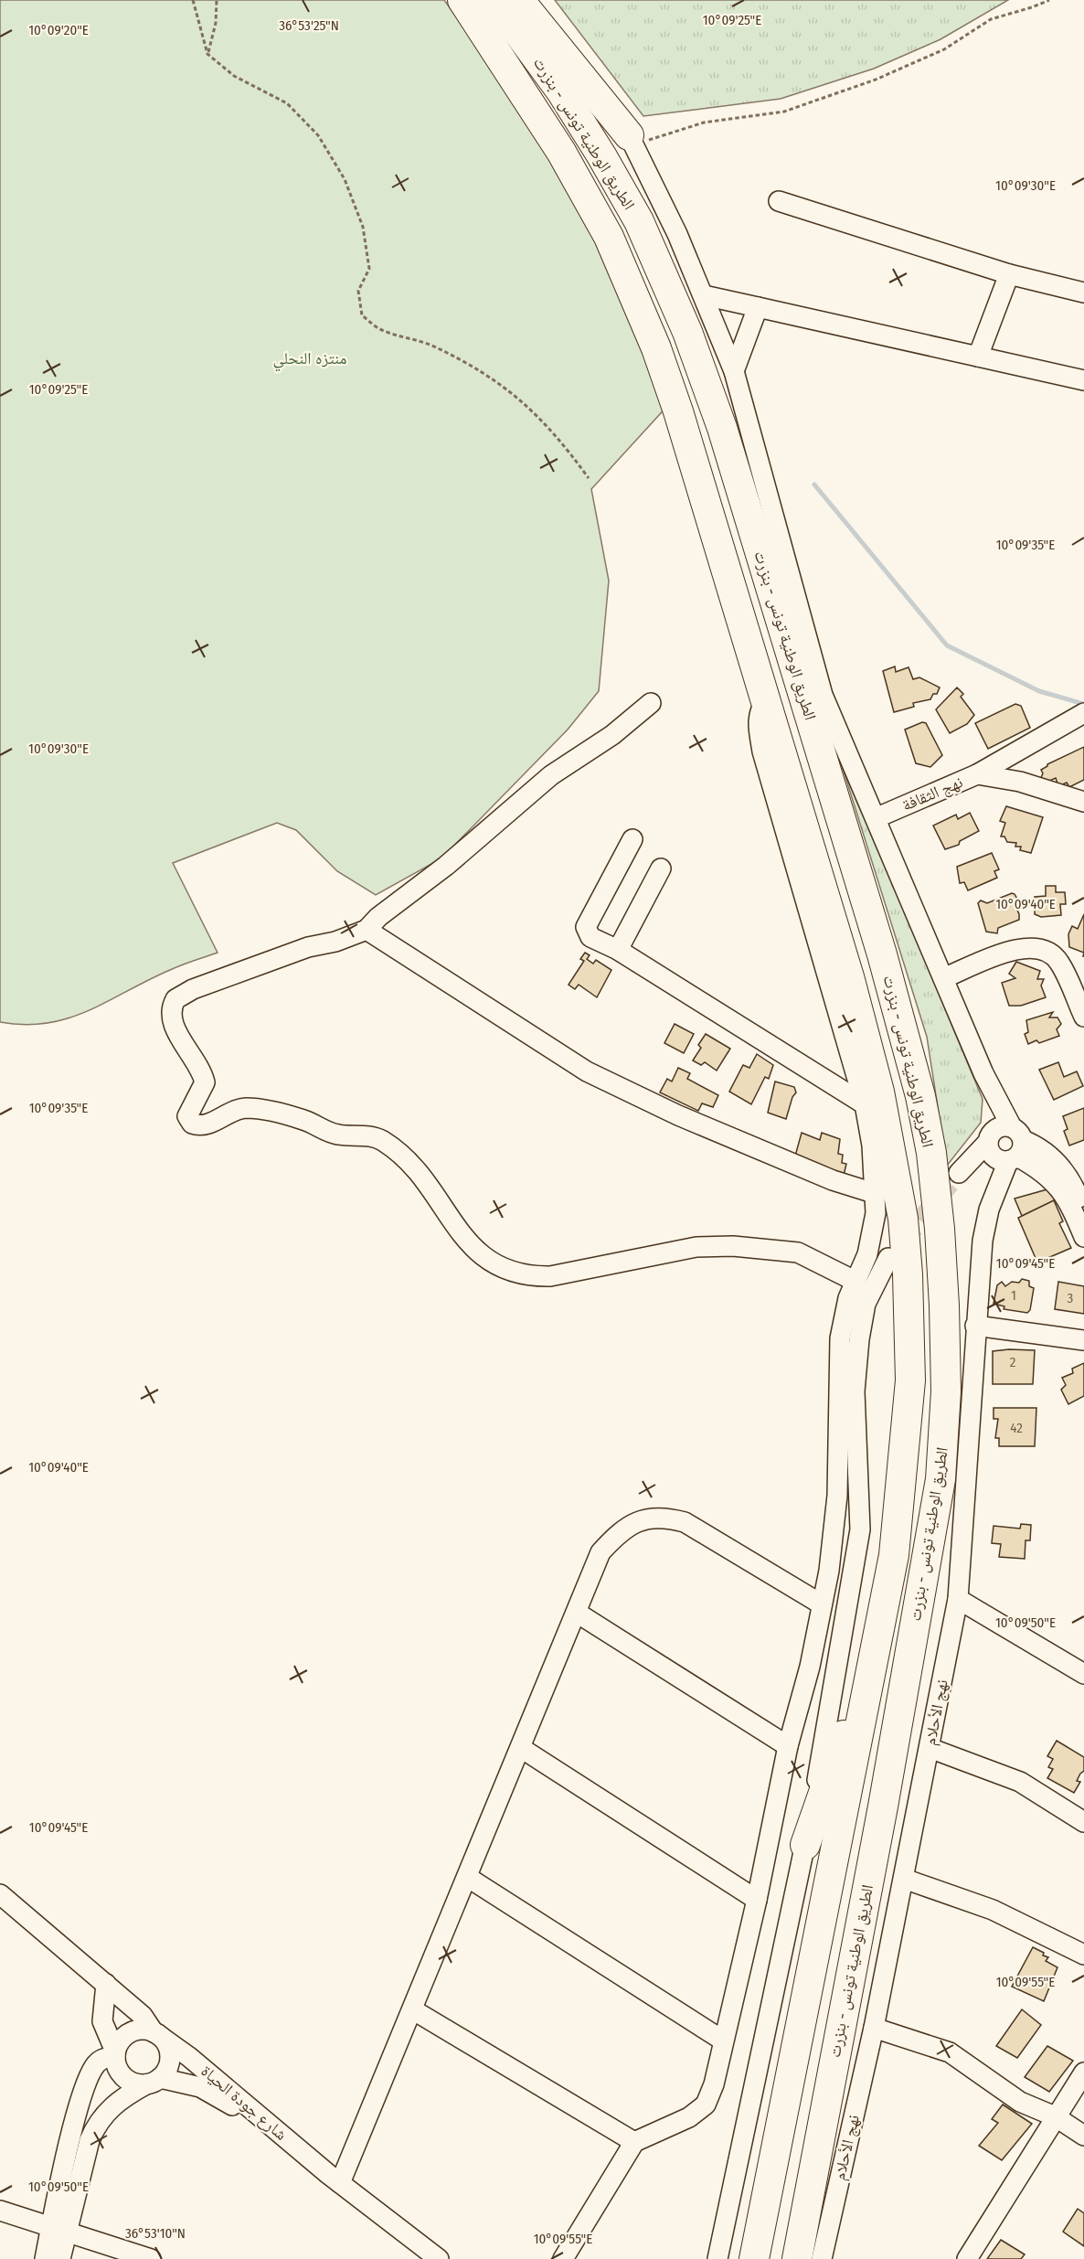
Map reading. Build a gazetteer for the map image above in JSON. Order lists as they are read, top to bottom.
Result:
{
  "streets": {
    "highway": ["الطريق الوطنية تونس - بنزرت"],
    "street": ["نهج الثقافة", "نهج الأحلام", "شارع جودة الحياة"]
  },
  "crossings": [
    ["الطريق الوطنية تونس - بنزرت", "نهج الأحلام"]
  ],
  "parks": ["منتزه النحلي"],
  "house_numbers": [
    "1",
    "3",
    "2",
    "42"
  ],
  "coordinates": [
    "10°09'25\"E",
    "36°53'25\"N",
    "10°09'20\"E",
    "10°09'30\"E",
    "10°09'35\"E",
    "10°09'40\"E",
    "10°09'45\"E",
    "10°09'50\"E",
    "10°09'55\"E",
    "36°53'10\"N"
  ]
}
